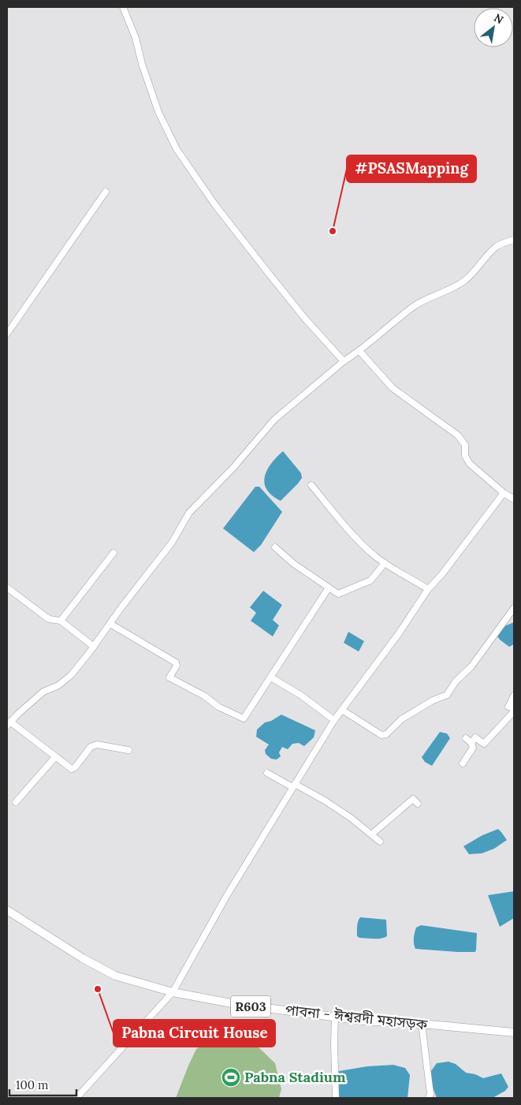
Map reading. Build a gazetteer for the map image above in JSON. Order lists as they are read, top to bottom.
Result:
{
  "streets": {
    "main road": ["R603", "পাবনা - ঈশ্বরদী মহাসড়ক"]
  },
  "places": {
    "other": ["#PSASMapping", "Pabna Circuit House"],
    "sports": ["Pabna Stadium"]
  },
  "scale_bar": "100 m",
  "north": "top right"
}
